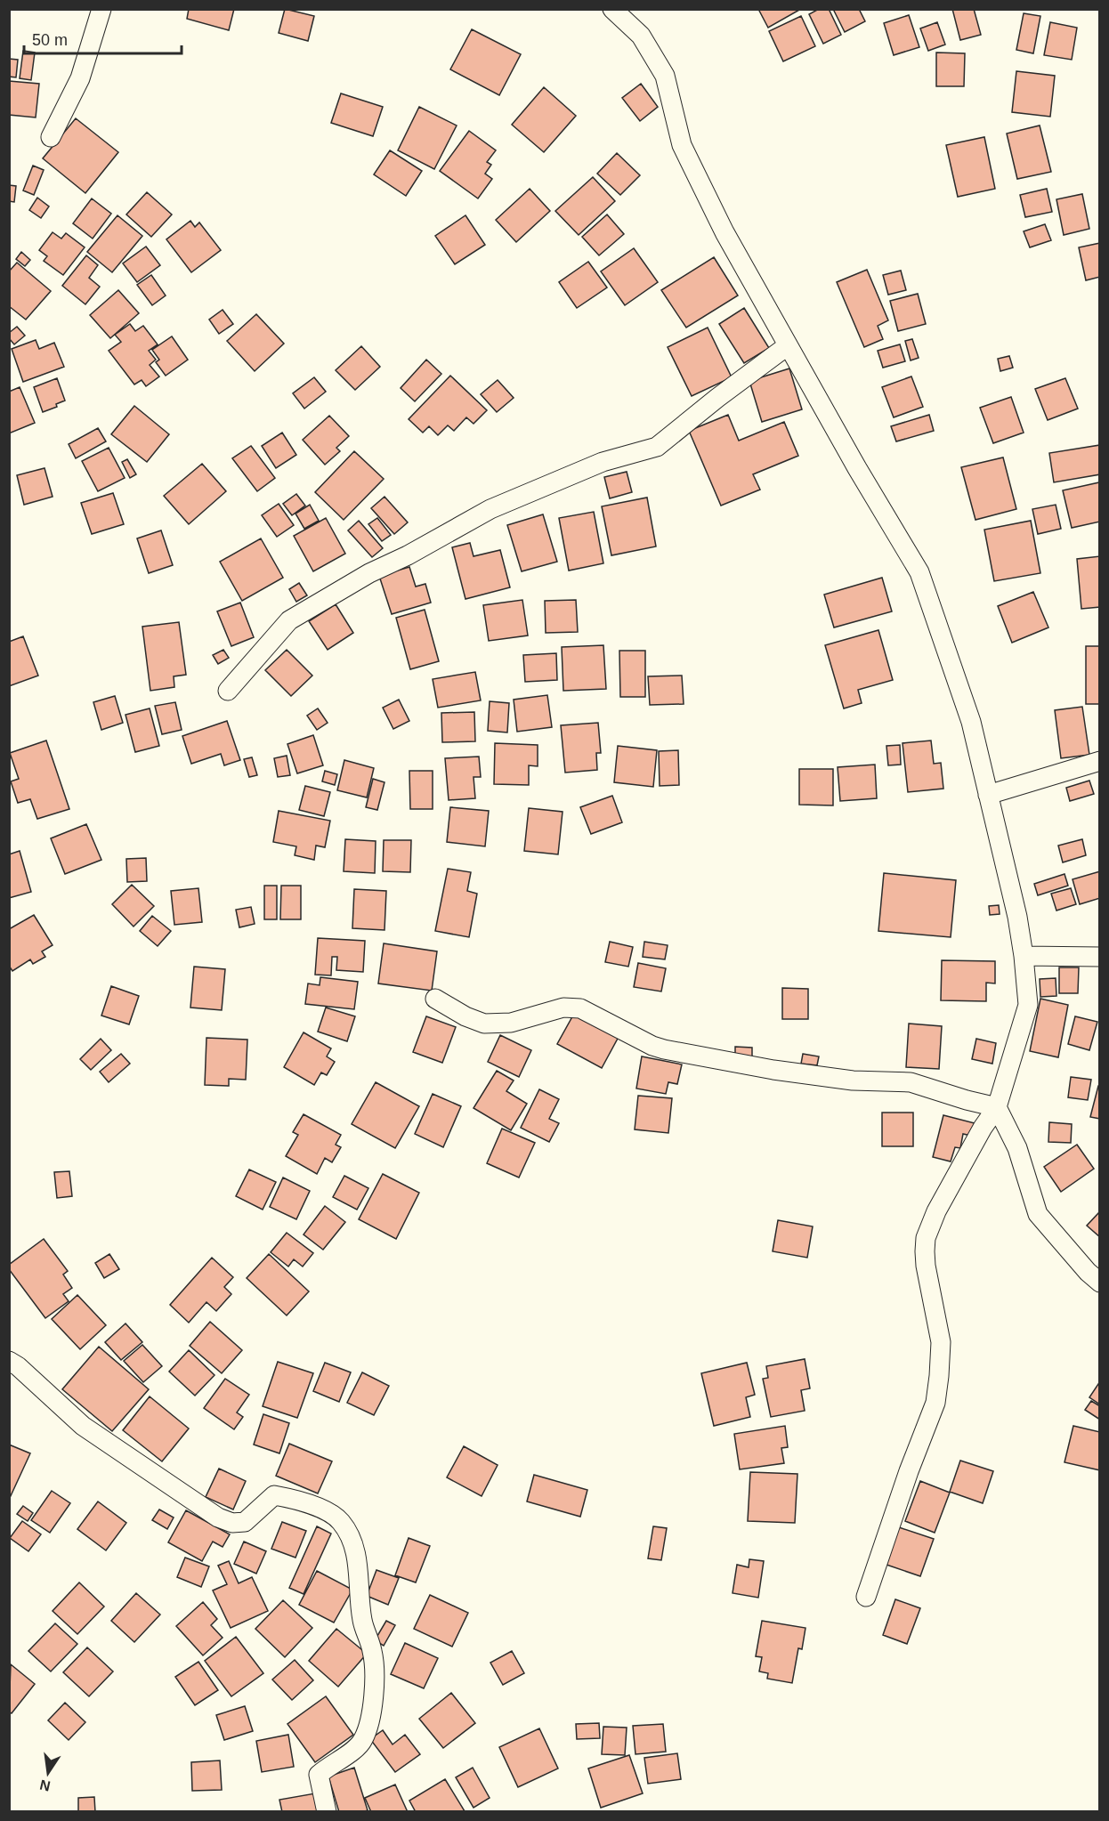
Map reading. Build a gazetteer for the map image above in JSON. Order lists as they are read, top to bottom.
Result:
{
  "scale_bar": "50 m",
  "north": "bottom"
}
